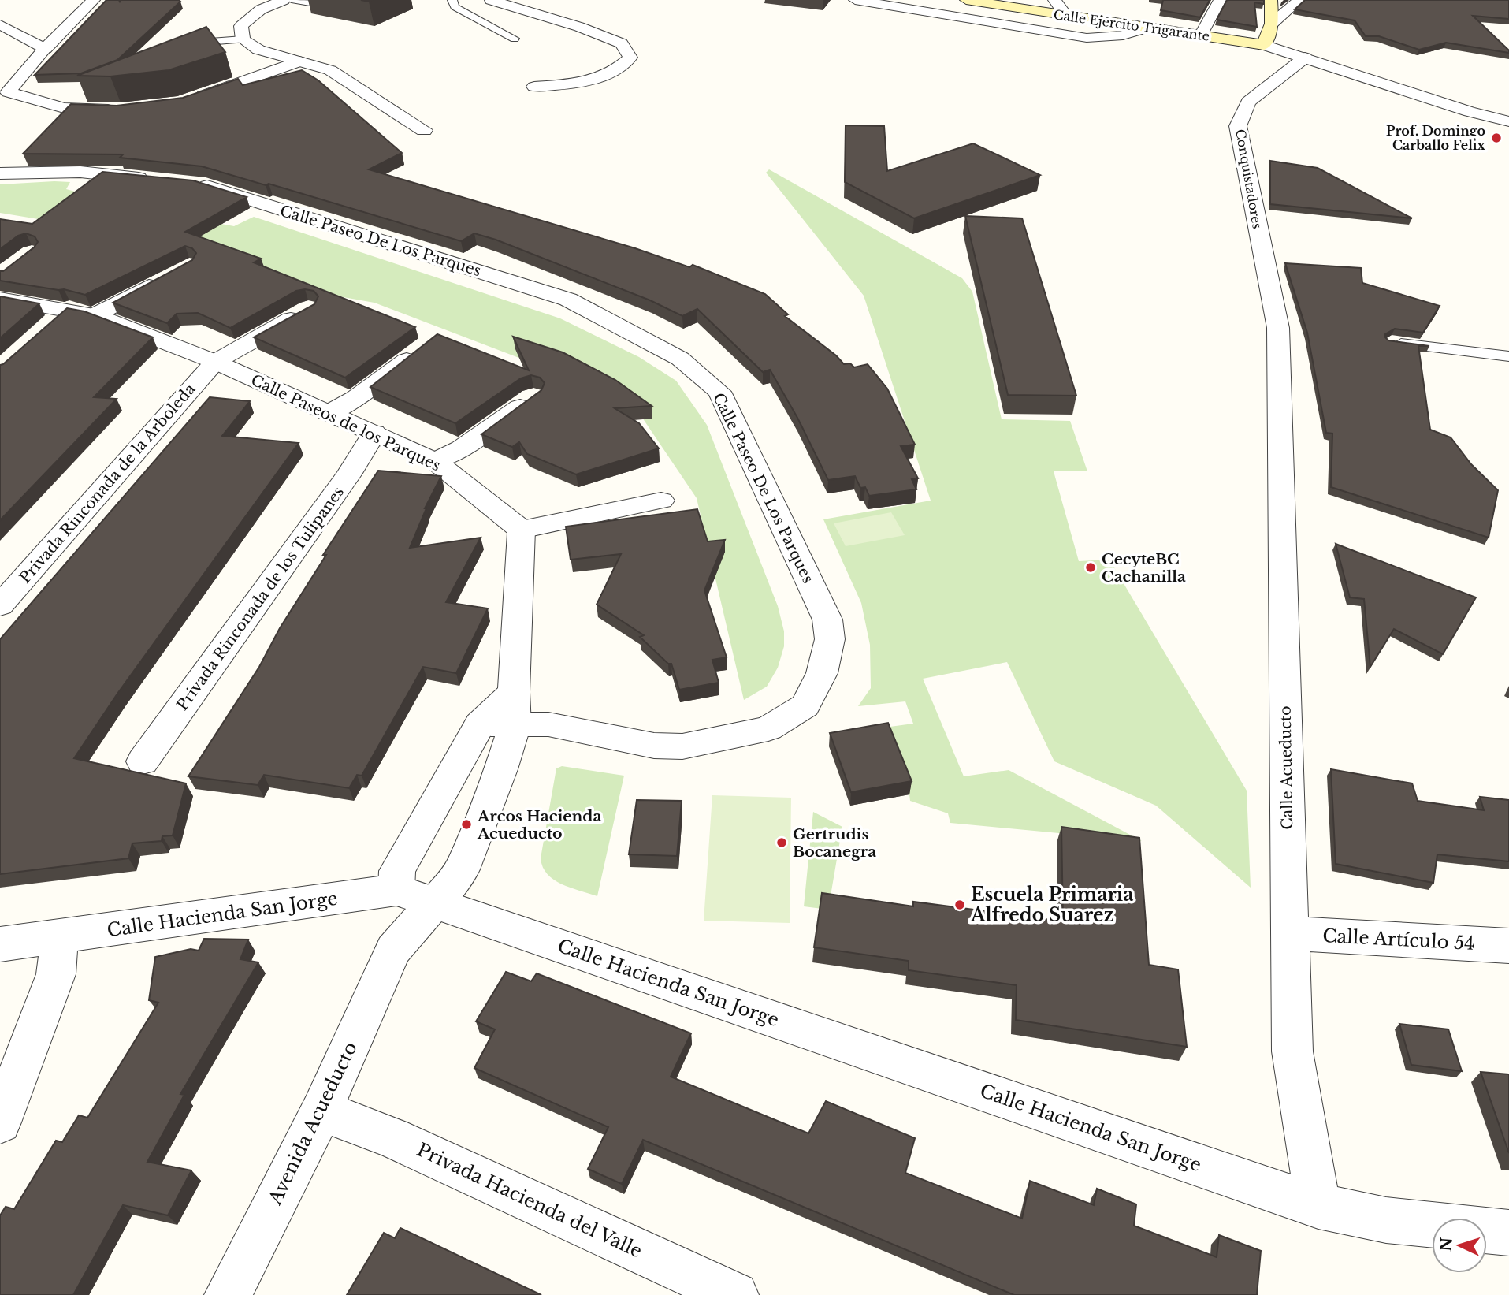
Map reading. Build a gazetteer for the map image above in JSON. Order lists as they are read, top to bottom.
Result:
{
  "streets": {
    "main road": ["Calle Ejército Trigarante"],
    "street": [
      "Conquistadores",
      "Calle Paseo De Los Parques",
      "Calle Paseos de los Parques",
      "Privada Rinconada de la Arboleda",
      "Privada Rinconada de los Tulipanes",
      "Calle Acueducto",
      "Calle Hacienda San Jorge",
      "Calle Artículo 54",
      "Avenida Acueducto",
      "Privada Hacienda del Valle"
    ]
  },
  "crossings": [
    ["Conquistadores", "Calle Acueducto"],
    ["Calle Paseo De Los Parques", "Avenida Acueducto"],
    ["Calle Paseos de los Parques", "Privada Rinconada de la Arboleda"],
    ["Calle Paseos de los Parques", "Privada Rinconada de los Tulipanes"],
    ["Calle Acueducto", "Calle Hacienda San Jorge"],
    ["Calle Acueducto", "Calle Artículo 54"],
    ["Calle Hacienda San Jorge", "Avenida Acueducto"],
    ["Avenida Acueducto", "Privada Hacienda del Valle"]
  ],
  "places": [
    "Prof. Domingo Carballo Felix",
    "CecyteBC Cachanilla",
    "Arcos Hacienda Acueducto",
    "Gertrudis Bocanegra",
    "Escuela Primaria Alfredo Suarez"
  ],
  "north": "left"
}
